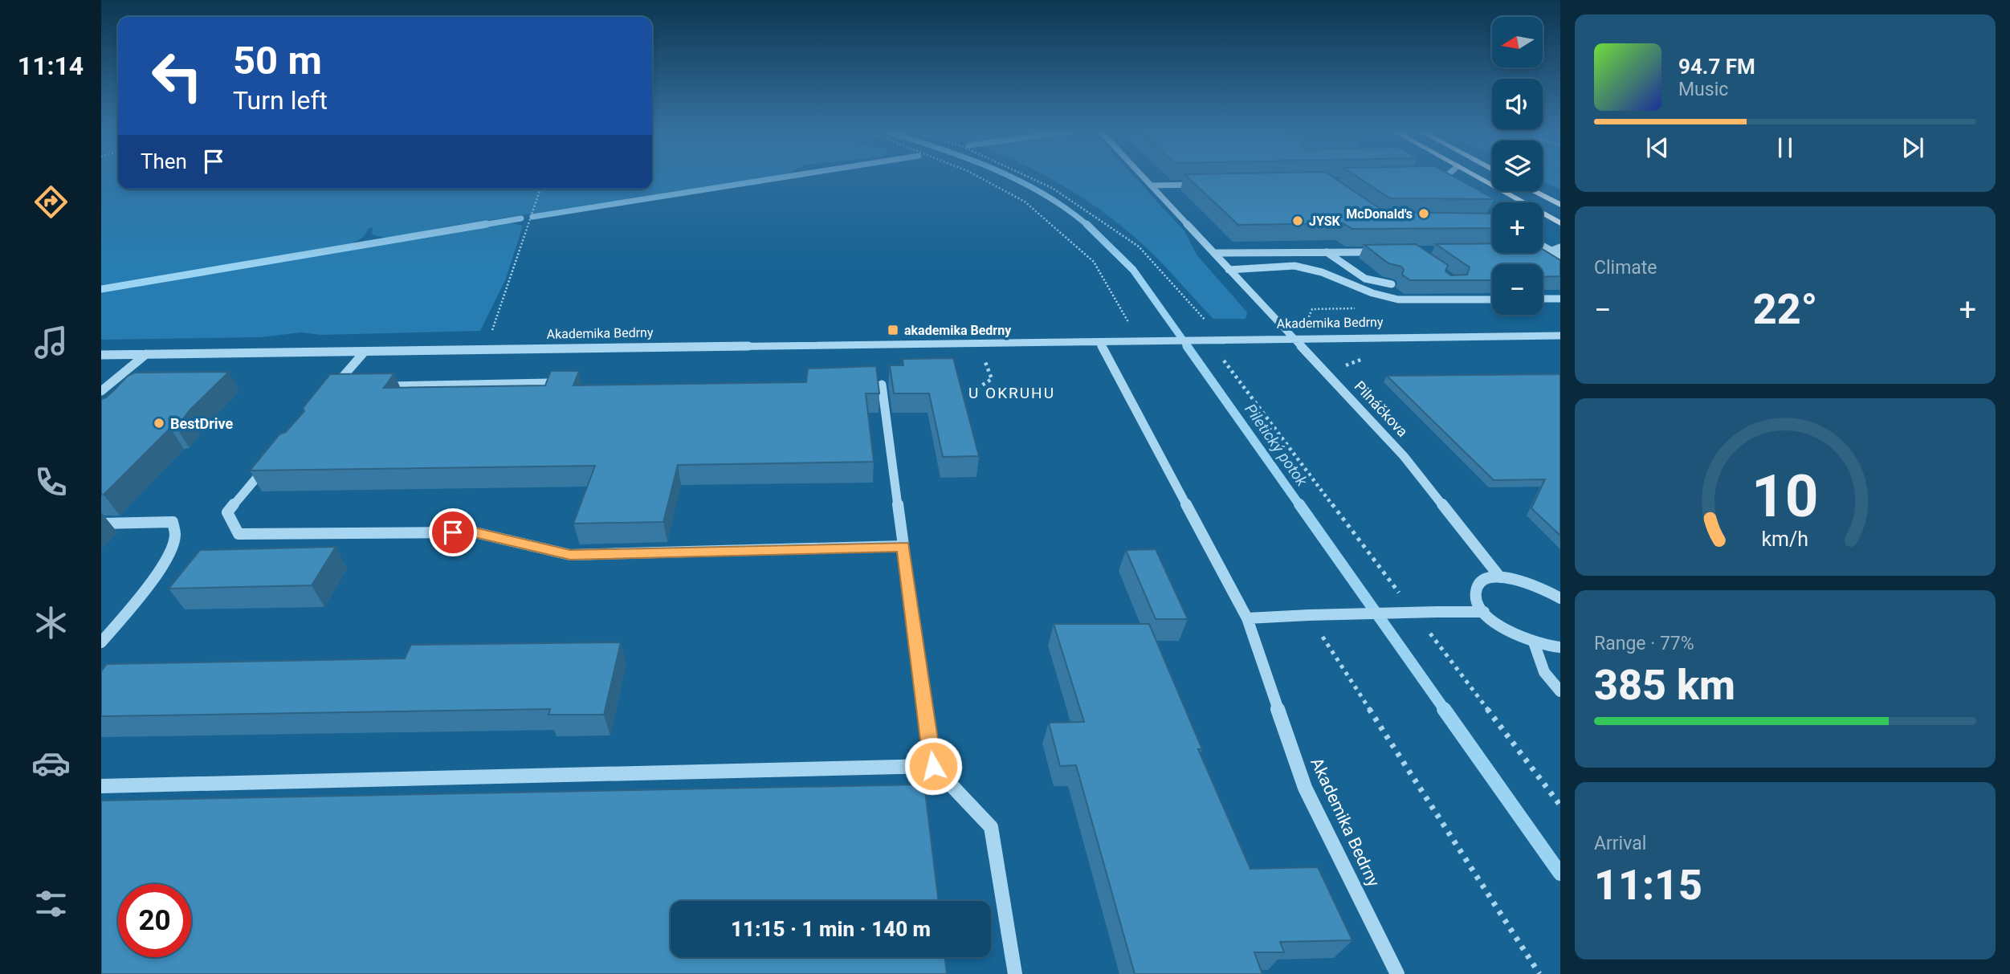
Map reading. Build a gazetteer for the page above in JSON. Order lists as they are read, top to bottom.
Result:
{
  "streets": {
    "street": ["Akademika Bedrny", "Pilnáčkova"]
  },
  "crossings": [
    ["Akademika Bedrny", "Pilnáčkova"]
  ],
  "districts": ["U OKRUHU"],
  "water": ["Piletický potok"],
  "places": {
    "other": ["McDonald's", "JYSK", "BestDrive"],
    "transit": ["akademika Bedrny"]
  },
  "north": "left",
  "page": {
    "tabs": "11:14",
    "map_buttons": ["+", "−"],
    "turn": ["50 m", "Turn left"],
    "song": ["94.7 FM", "Music"],
    "then": "Then",
    "tile": [
      "Climate",
      ["Range · 77%", "385 km"],
      ["Arrival", "11:15"]
    ],
    "heat": ["−", "22°", "+"],
    "limit": "20",
    "trip": "11:15 · 1 min · 140 m",
    "gauge": ["10", "km/h"]
  }
}
